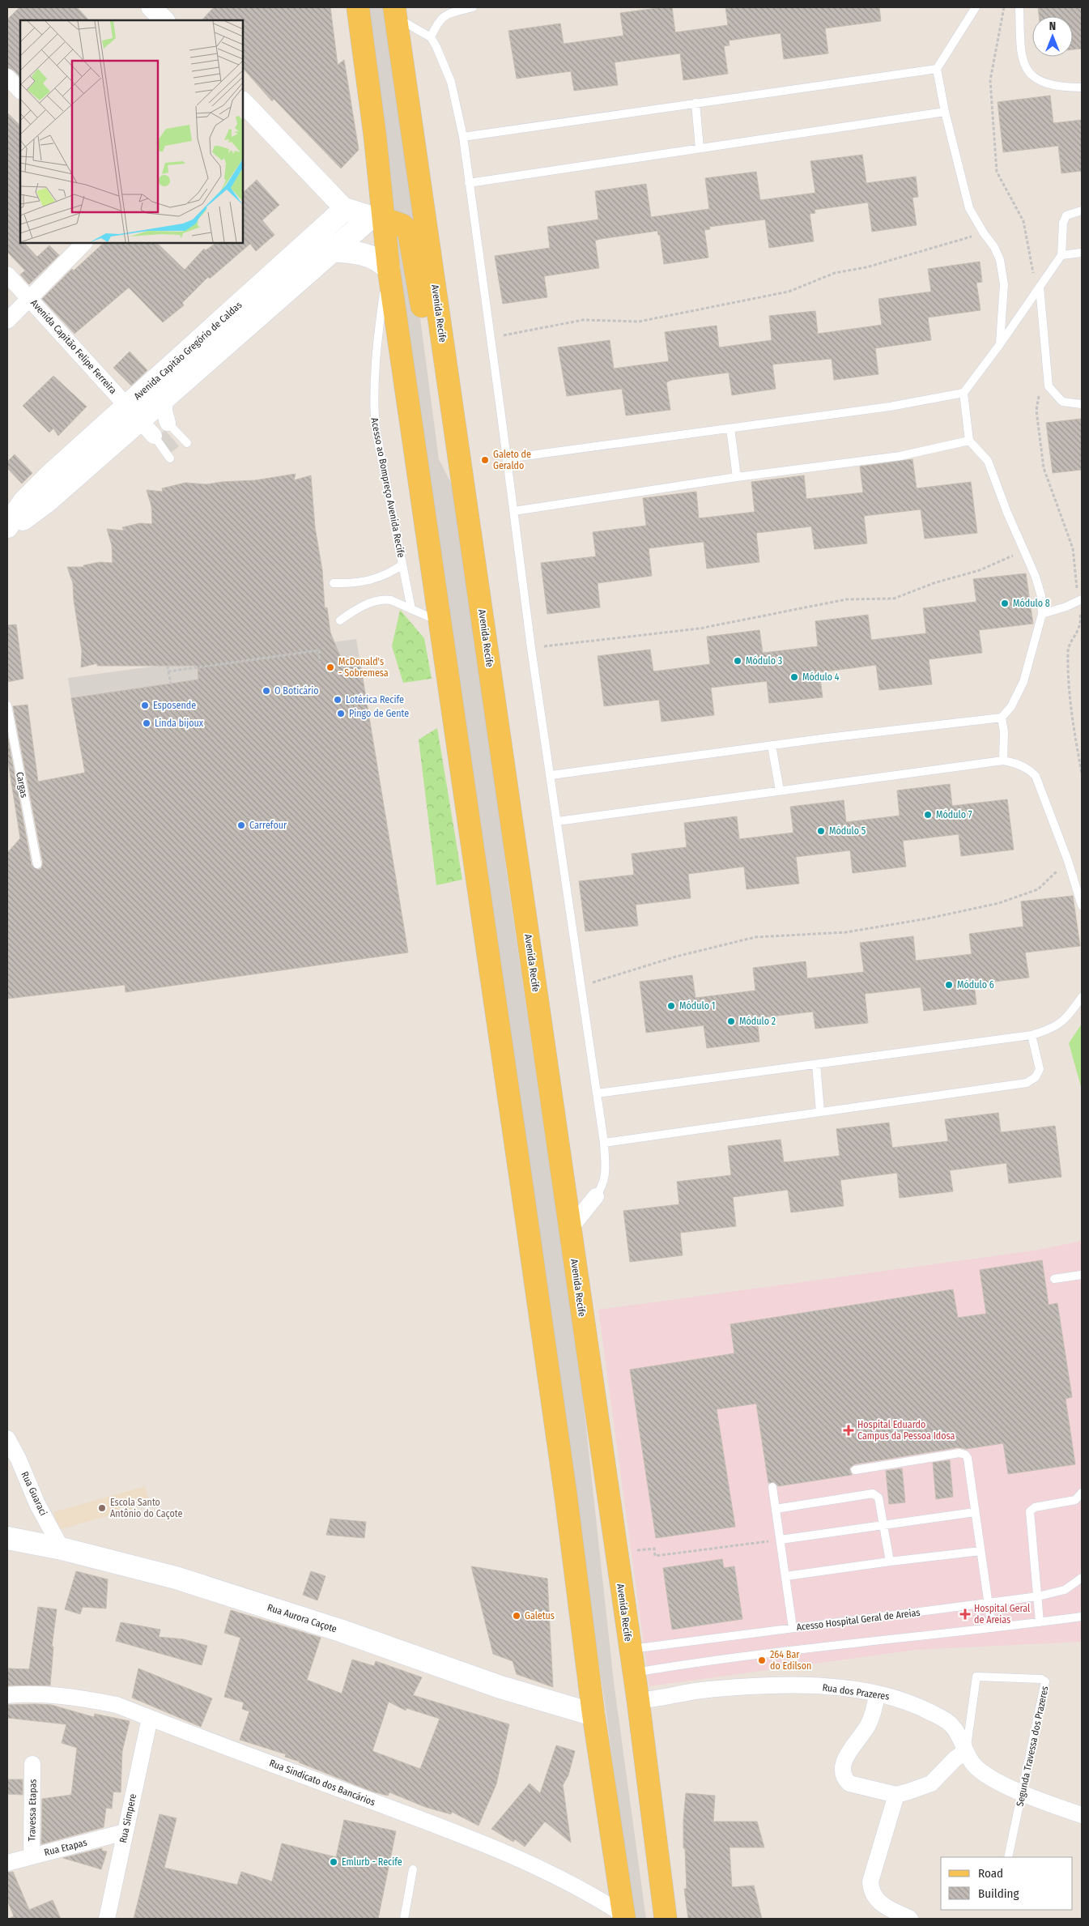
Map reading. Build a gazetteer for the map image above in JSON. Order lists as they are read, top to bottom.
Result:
{
  "streets": {
    "main road": ["Avenida Recife", "Avenida Capitão Gregório de Caldas", "Rua Aurora Caçote"],
    "street": [
      "Avenida Capitão Felipe Ferreira",
      "Rua Guaraci",
      "Rua dos Prazeres",
      "Rua Sindicato dos Bancários",
      "Travessa Etapas",
      "Rua Simpere",
      "Rua Etapas"
    ],
    "lane": [
      "Acesso ao Bompreço Avenida Recife",
      "Cargas",
      "Acesso Hospital Geral de Areias",
      "Segunda Travessa dos Prazeres"
    ]
  },
  "crossings": [
    ["Avenida Recife", "Acesso Hospital Geral de Areias"],
    ["Avenida Recife", "Rua dos Prazeres"],
    ["Avenida Capitão Felipe Ferreira", "Avenida Capitão Gregório de Caldas"],
    ["Rua Guaraci", "Rua Aurora Caçote"],
    ["Rua dos Prazeres", "Segunda Travessa dos Prazeres"],
    ["Rua Sindicato dos Bancários", "Rua Simpere"],
    ["Travessa Etapas", "Rua Etapas"],
    ["Rua Simpere", "Rua Etapas"]
  ],
  "places": {
    "other": [
      "Galeto de Geraldo",
      "Módulo 8",
      "Módulo 3",
      "McDonald's - Sobremesa",
      "Módulo 4",
      "O Boticário",
      "Lotérica Recife",
      "Esposende",
      "Pingo de Gente",
      "Linda bijoux",
      "Módulo 7",
      "Carrefour",
      "Módulo 5",
      "Módulo 6",
      "Módulo 1",
      "Módulo 2",
      "Escola Santo Antônio do Caçote",
      "Galetus",
      "264 Bar do Edilson",
      "Emlurb - Recife"
    ],
    "health": ["Hospital Eduardo Campus da Pessoa Idosa", "Hospital Geral de Areias"]
  },
  "legend": ["Road", "Building"],
  "north": "top"
}
